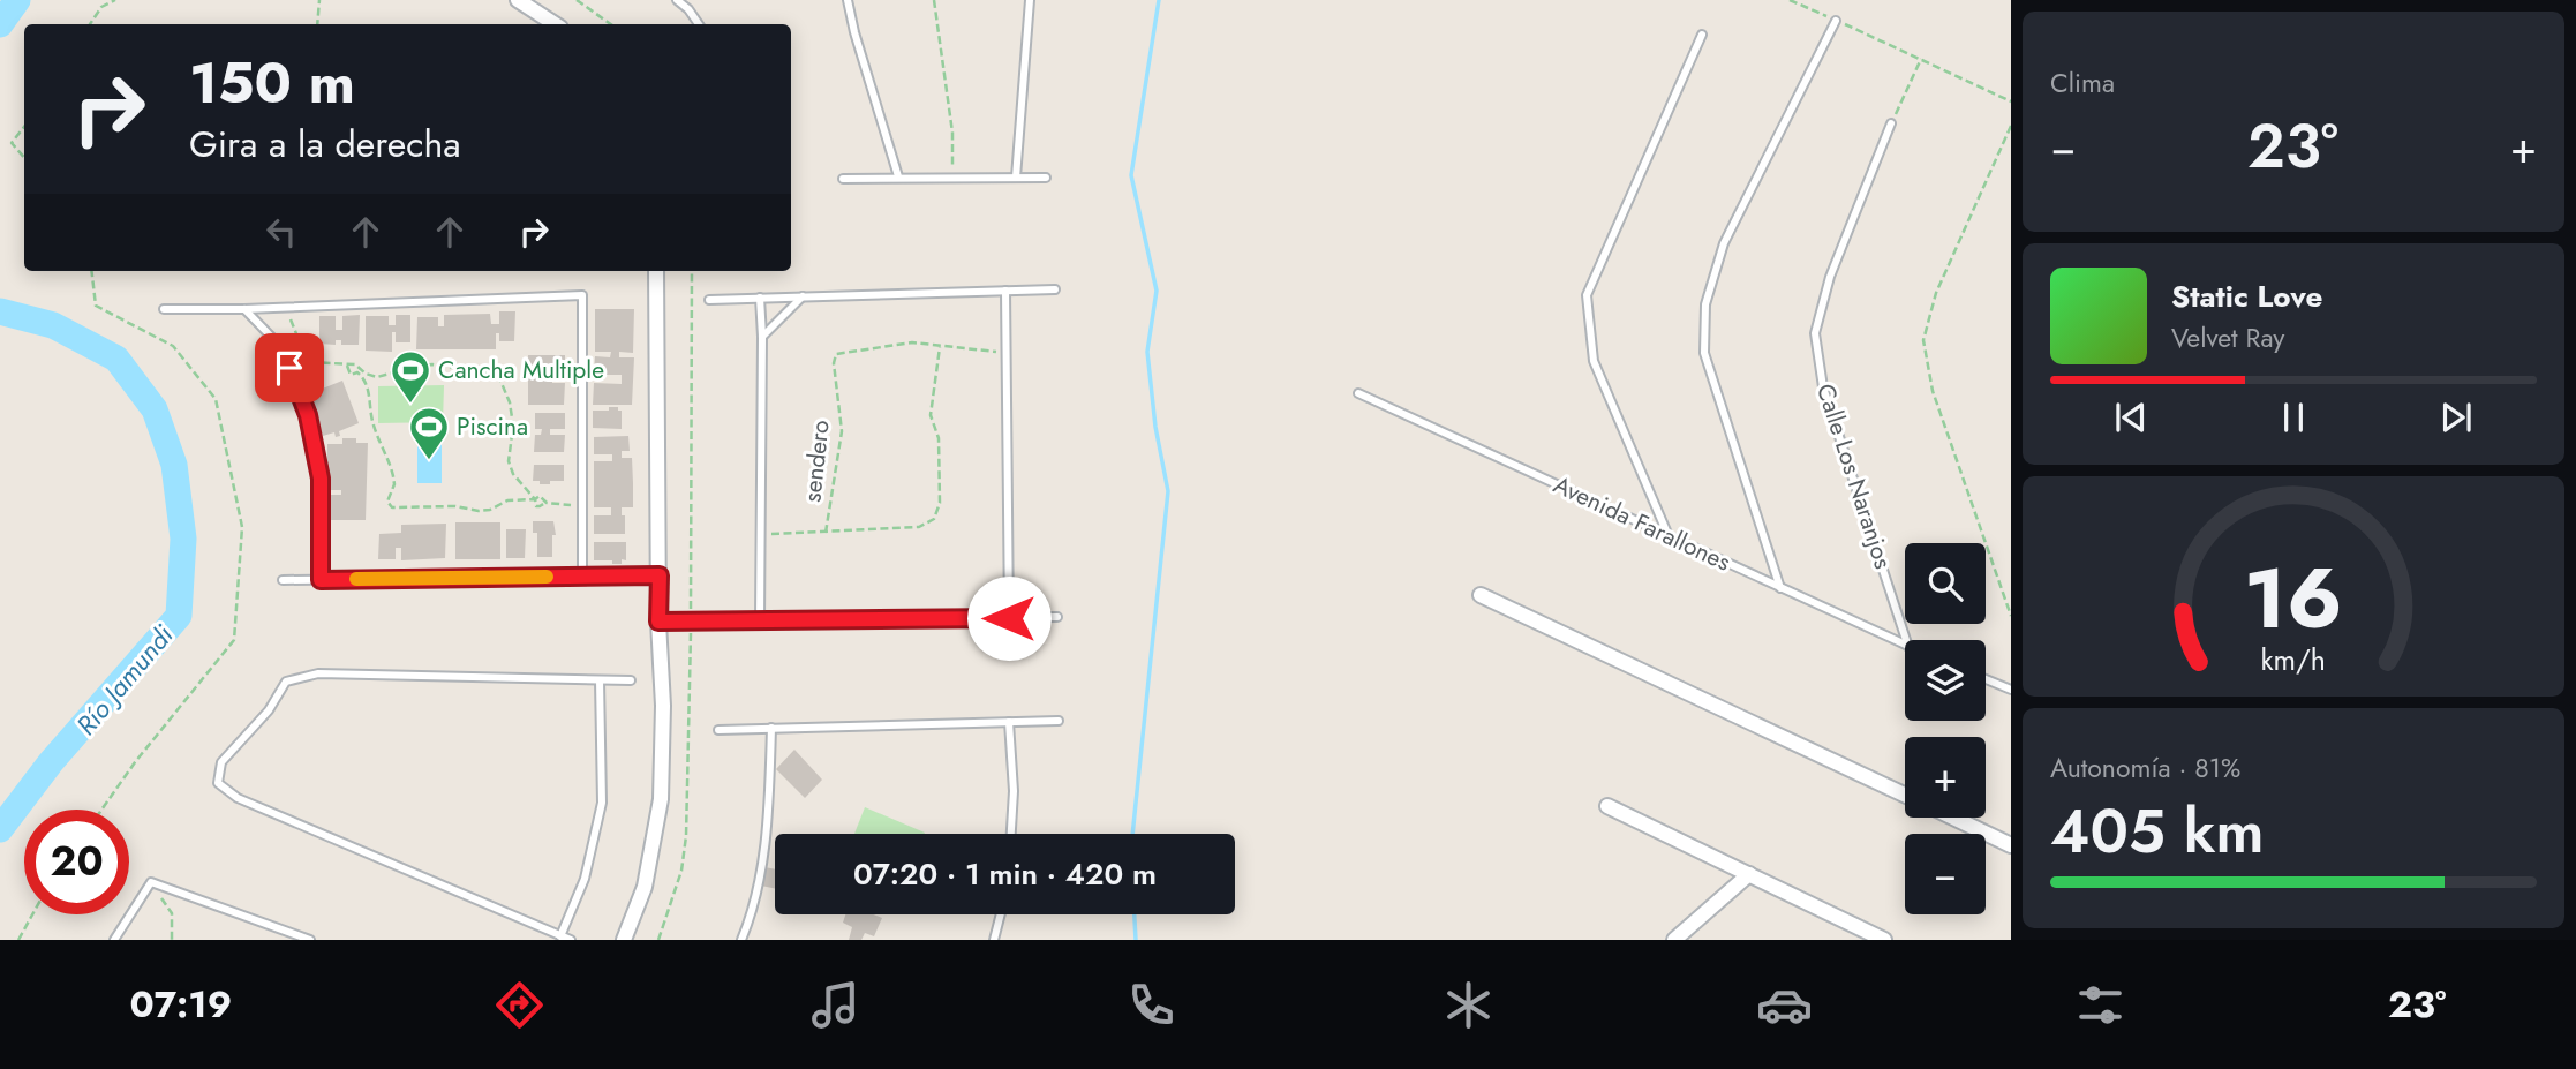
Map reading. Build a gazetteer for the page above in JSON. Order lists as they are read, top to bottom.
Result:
{
  "streets": {
    "lane": ["Calle Los Naranjos", "Avenida Farallones"],
    "path": ["sendero"]
  },
  "water": ["Río Jamundi"],
  "places": {
    "sports": ["Cancha Multiple", "Piscina"]
  },
  "page": {
    "tile": [
      "Clima",
      ["Autonomía · 81%", "405 km"]
    ],
    "turn": ["150 m", "Gira a la derecha"],
    "heat": ["−", "23°", "+"],
    "song": ["Static Love", "Velvet Ray"],
    "map_buttons": ["+", "−"],
    "limit": "20",
    "trip": "07:20 · 1 min · 420 m",
    "tabs": ["07:19", "23°"],
    "gauge": ["16", "km/h"]
  }
}
